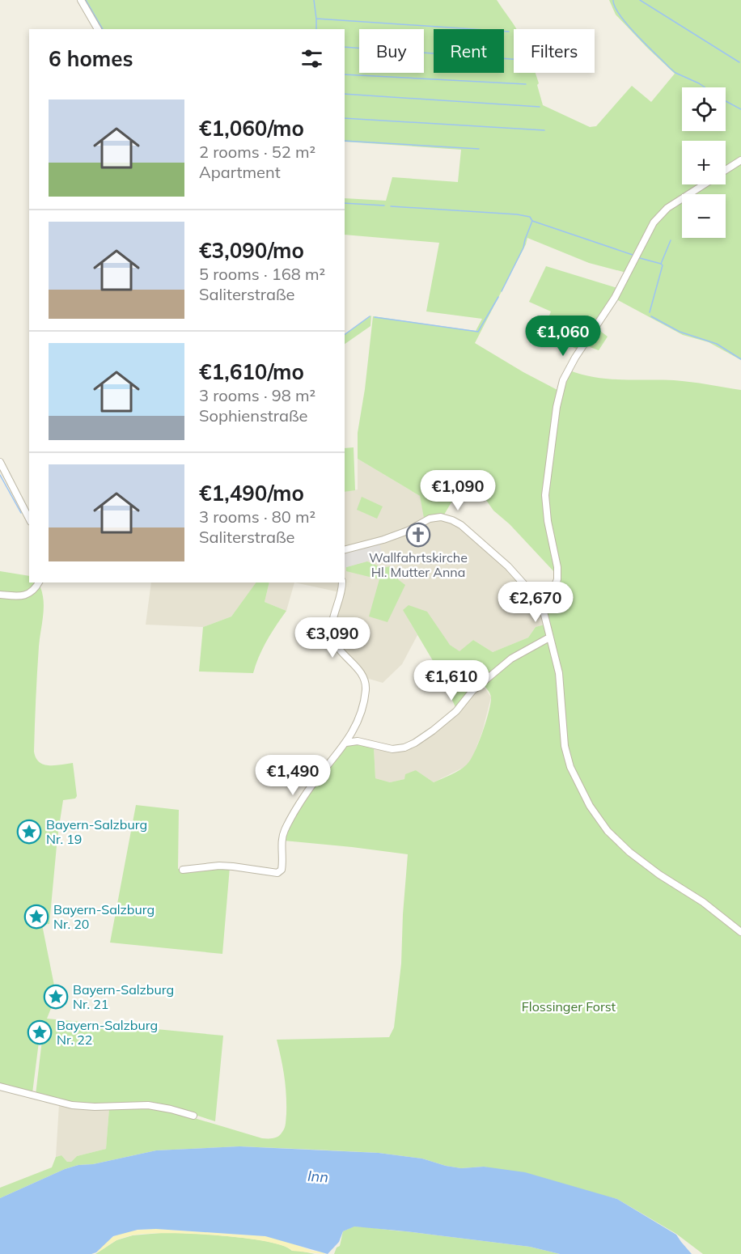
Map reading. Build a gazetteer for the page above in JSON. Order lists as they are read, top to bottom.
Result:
{
  "water": ["Inn"],
  "parks": ["Flossinger Forst"],
  "places": {
    "church": ["Wallfahrtskirche Hl. Mutter Anna"],
    "place": [
      "Bayern-Salzburg Nr. 19",
      "Bayern-Salzburg Nr. 20",
      "Bayern-Salzburg Nr. 21",
      "Bayern-Salzburg Nr. 22"
    ]
  },
  "page": {
    "chip": ["Buy", "Rent", "Filters"],
    "heading": "6 homes",
    "map_buttons": ["+", "−"],
    "list": [
      {
        "name": "€1,060/mo",
        "note": "2 rooms · 52 m² · Apartment"
      },
      {
        "name": "€3,090/mo",
        "note": "5 rooms · 168 m² · Saliterstraße"
      },
      {
        "name": "€1,610/mo",
        "note": "3 rooms · 98 m² · Sophienstraße"
      },
      {
        "name": "€1,490/mo",
        "note": "3 rooms · 80 m² · Saliterstraße"
      }
    ],
    "price": [
      "€1,060",
      "€1,090",
      "€2,670",
      "€3,090",
      "€1,610",
      "€1,490"
    ]
  }
}
